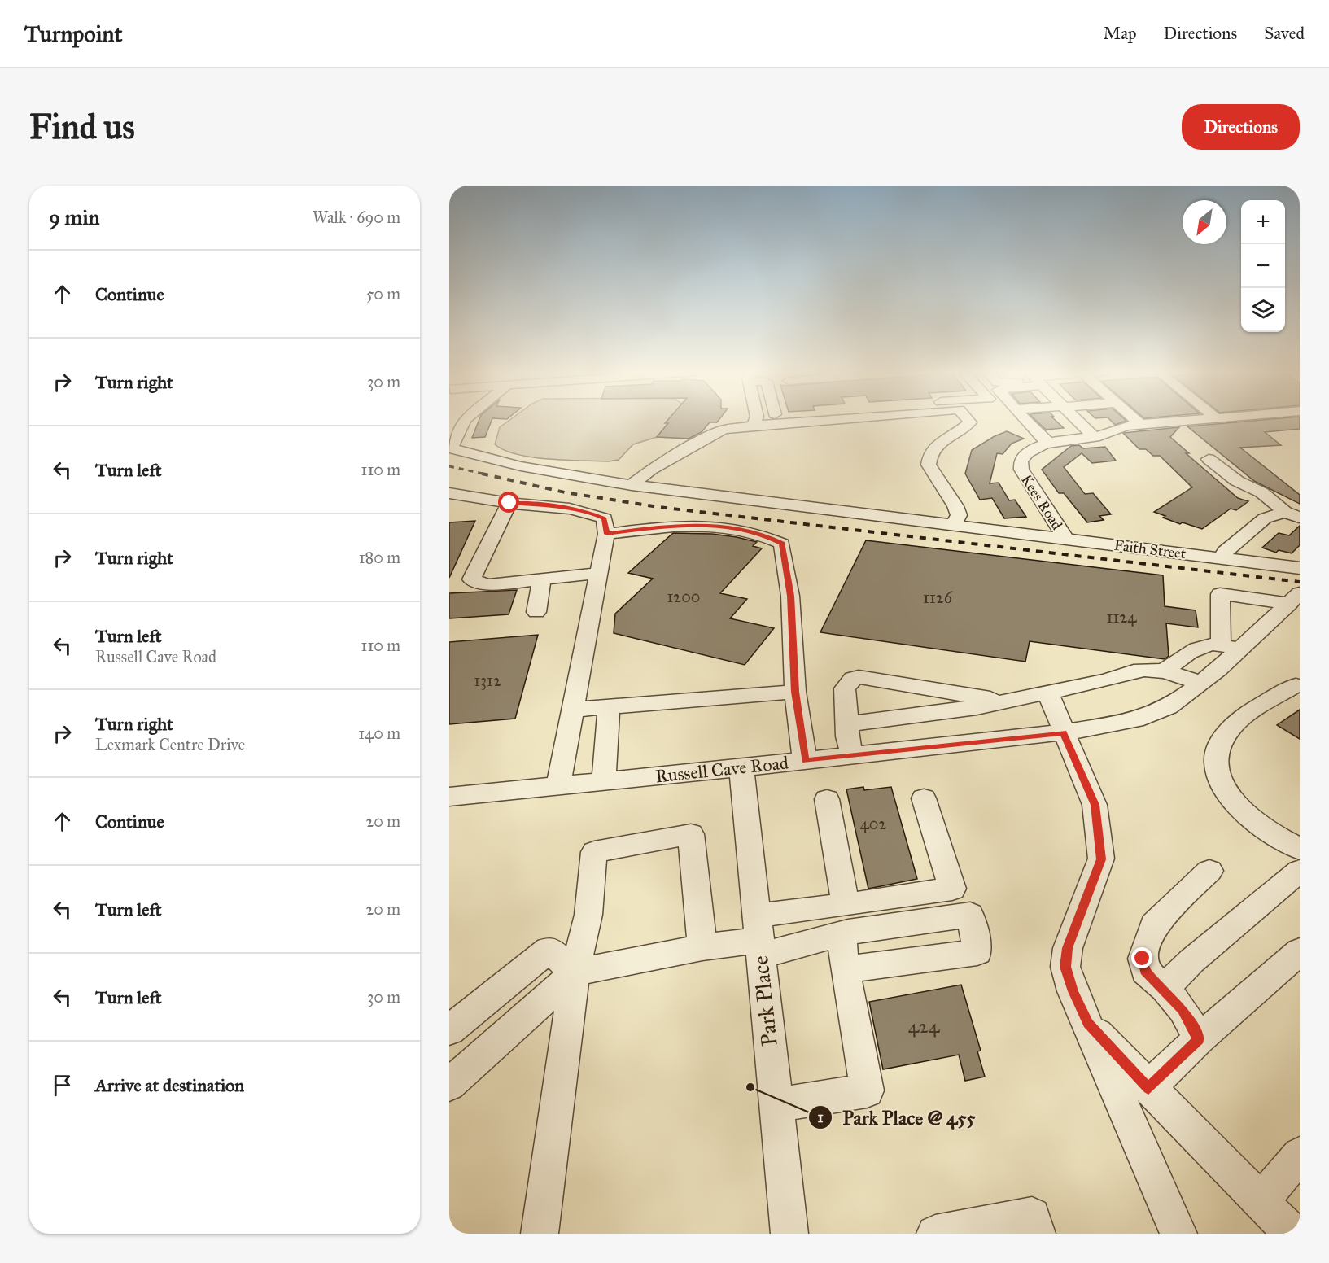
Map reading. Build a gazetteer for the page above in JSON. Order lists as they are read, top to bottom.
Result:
{
  "streets": {
    "street": [
      "Kees Road",
      "Faith Street",
      "Russell Cave Road",
      "Park Place"
    ]
  },
  "crossings": [
    ["Kees Road", "Faith Street"],
    ["Russell Cave Road", "Park Place"]
  ],
  "places": ["Park Place @ 455"],
  "house_numbers": [
    "1200",
    "1126",
    "1124",
    "1312",
    "402",
    "424"
  ],
  "north": "bottom left",
  "page": {
    "header": "Turnpoint",
    "nav": ["Map", "Directions", "Saved"],
    "buttons": "Directions",
    "title": "Find us",
    "heading": ["9 min", "Walk · 690 m"],
    "map_buttons": ["+", "−"],
    "list": [
      ["Continue", "50 m"],
      ["Turn right", "30 m"],
      ["Turn left", "110 m"],
      ["Turn right", "180 m"],
      ["Turn left", "Russell Cave Road", "110 m"],
      ["Turn right", "Lexmark Centre Drive", "140 m"],
      ["Continue", "20 m"],
      ["Turn left", "20 m"],
      ["Turn left", "30 m"],
      "Arrive at destination"
    ]
  }
}
